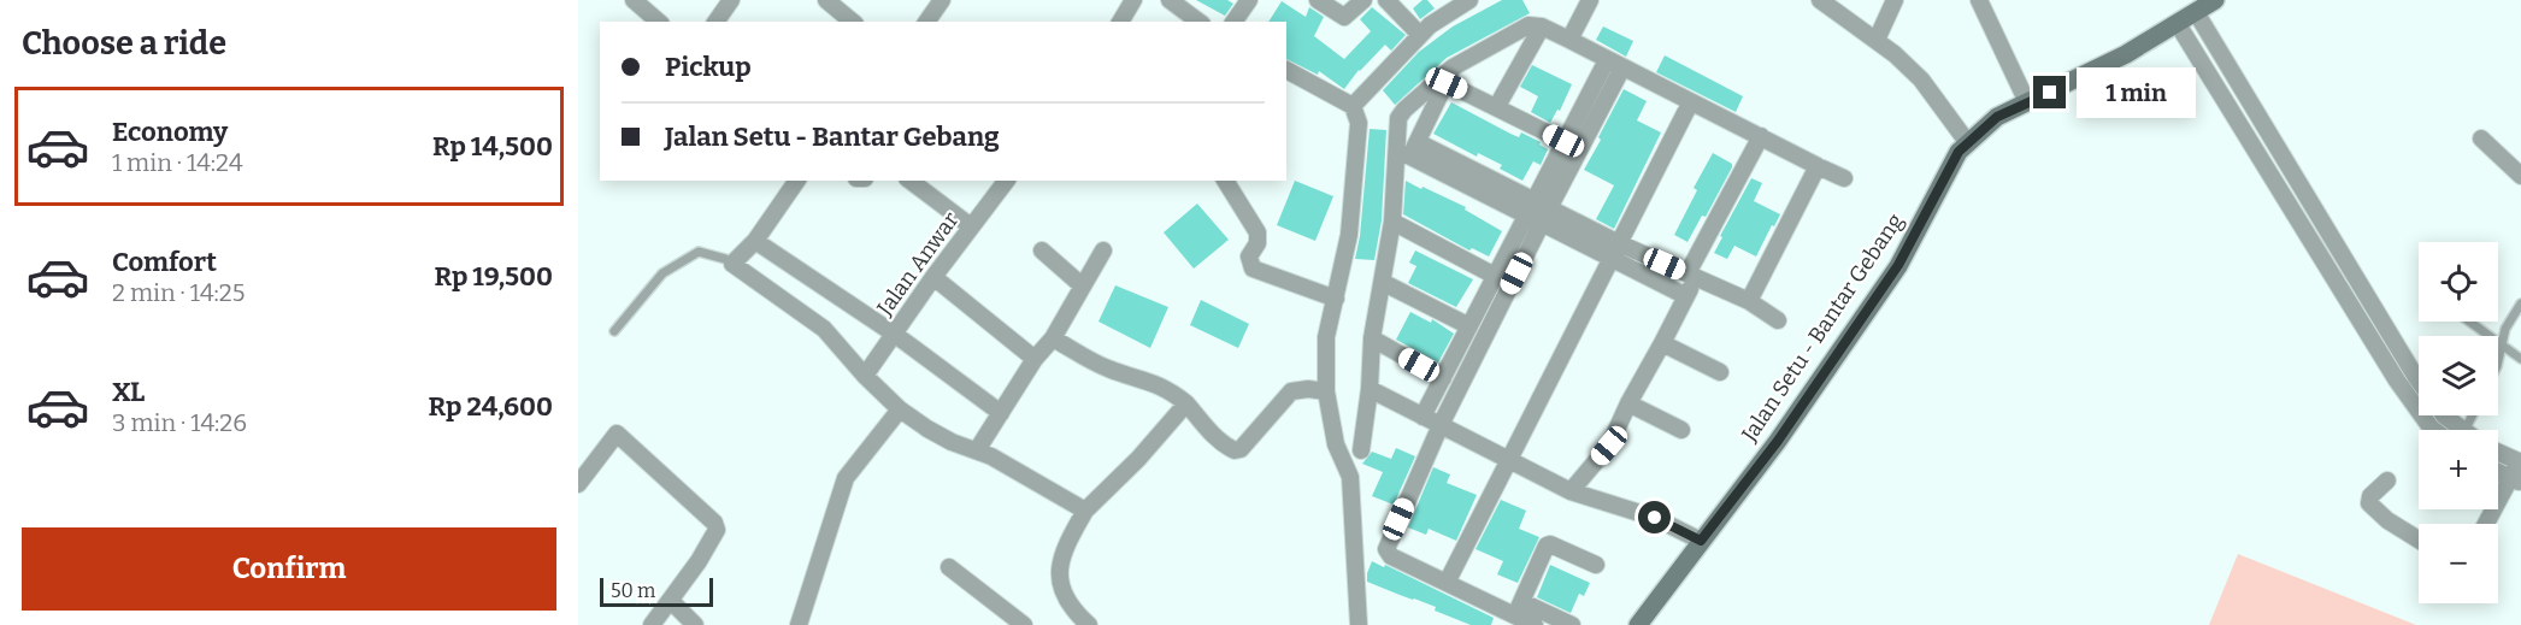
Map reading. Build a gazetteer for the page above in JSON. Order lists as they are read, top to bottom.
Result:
{
  "streets": {
    "main road": ["Jalan Setu - Bantar Gebang"],
    "street": ["Jalan Anwar"]
  },
  "scale_bar": "50 m",
  "page": {
    "heading": "Choose a ride",
    "banner": ["Pickup", "Jalan Setu - Bantar Gebang"],
    "bubble": "1 min",
    "list": [
      {
        "name": "Economy",
        "note": "1 min · 14:24",
        "value": "Rp 14,500"
      },
      {
        "name": "Comfort",
        "note": "2 min · 14:25",
        "value": "Rp 19,500"
      },
      {
        "name": "XL",
        "note": "3 min · 14:26",
        "value": "Rp 24,600"
      }
    ],
    "map_buttons": ["+", "−"],
    "buttons": "Confirm",
    "scale": "50 m"
  }
}
